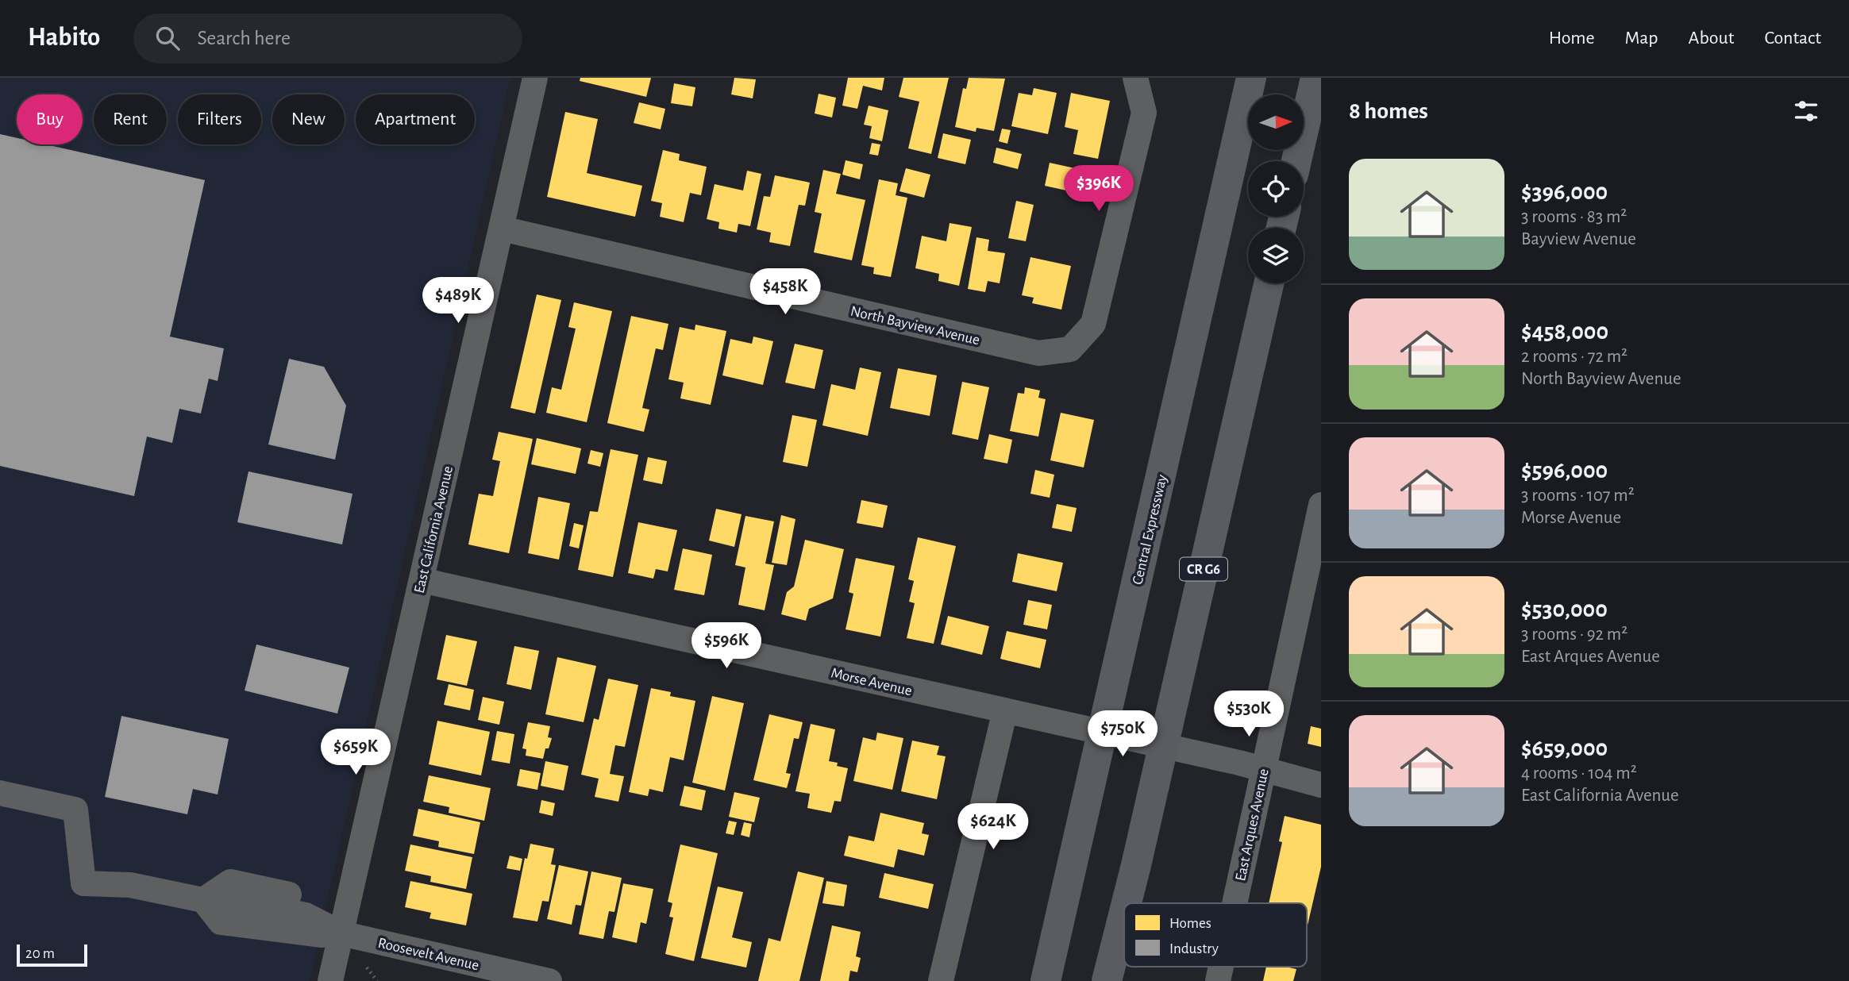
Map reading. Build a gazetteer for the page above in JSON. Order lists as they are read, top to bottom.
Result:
{
  "streets": {
    "highway": ["Central Expressway", "CR G6"],
    "street": [
      "North Bayview Avenue",
      "East California Avenue",
      "Morse Avenue",
      "East Arques Avenue",
      "Roosevelt Avenue"
    ]
  },
  "crossings": [
    ["North Bayview Avenue", "East California Avenue"],
    ["East California Avenue", "Morse Avenue"],
    ["East California Avenue", "Roosevelt Avenue"],
    ["Morse Avenue", "East Arques Avenue"]
  ],
  "legend": ["Homes", "Industry"],
  "scale_bar": "20 m",
  "north": "right",
  "page": {
    "header": "Habito",
    "search": "Search here",
    "nav": [
      "Home",
      "Map",
      "About",
      "Contact"
    ],
    "heading": "8 homes",
    "chip": [
      "Buy",
      "Rent",
      "Filters",
      "New",
      "Apartment"
    ],
    "list": [
      {
        "name": "$396,000",
        "note": "3 rooms · 83 m² · Bayview Avenue"
      },
      {
        "name": "$458,000",
        "note": "2 rooms · 72 m² · North Bayview Avenue"
      },
      {
        "name": "$596,000",
        "note": "3 rooms · 107 m² · Morse Avenue"
      },
      {
        "name": "$530,000",
        "note": "3 rooms · 92 m² · East Arques Avenue"
      },
      {
        "name": "$659,000",
        "note": "4 rooms · 104 m² · East California Avenue"
      }
    ],
    "price": [
      "$396K",
      "$458K",
      "$489K",
      "$596K",
      "$530K",
      "$750K",
      "$659K",
      "$624K"
    ],
    "scale": "20 m"
  }
}
